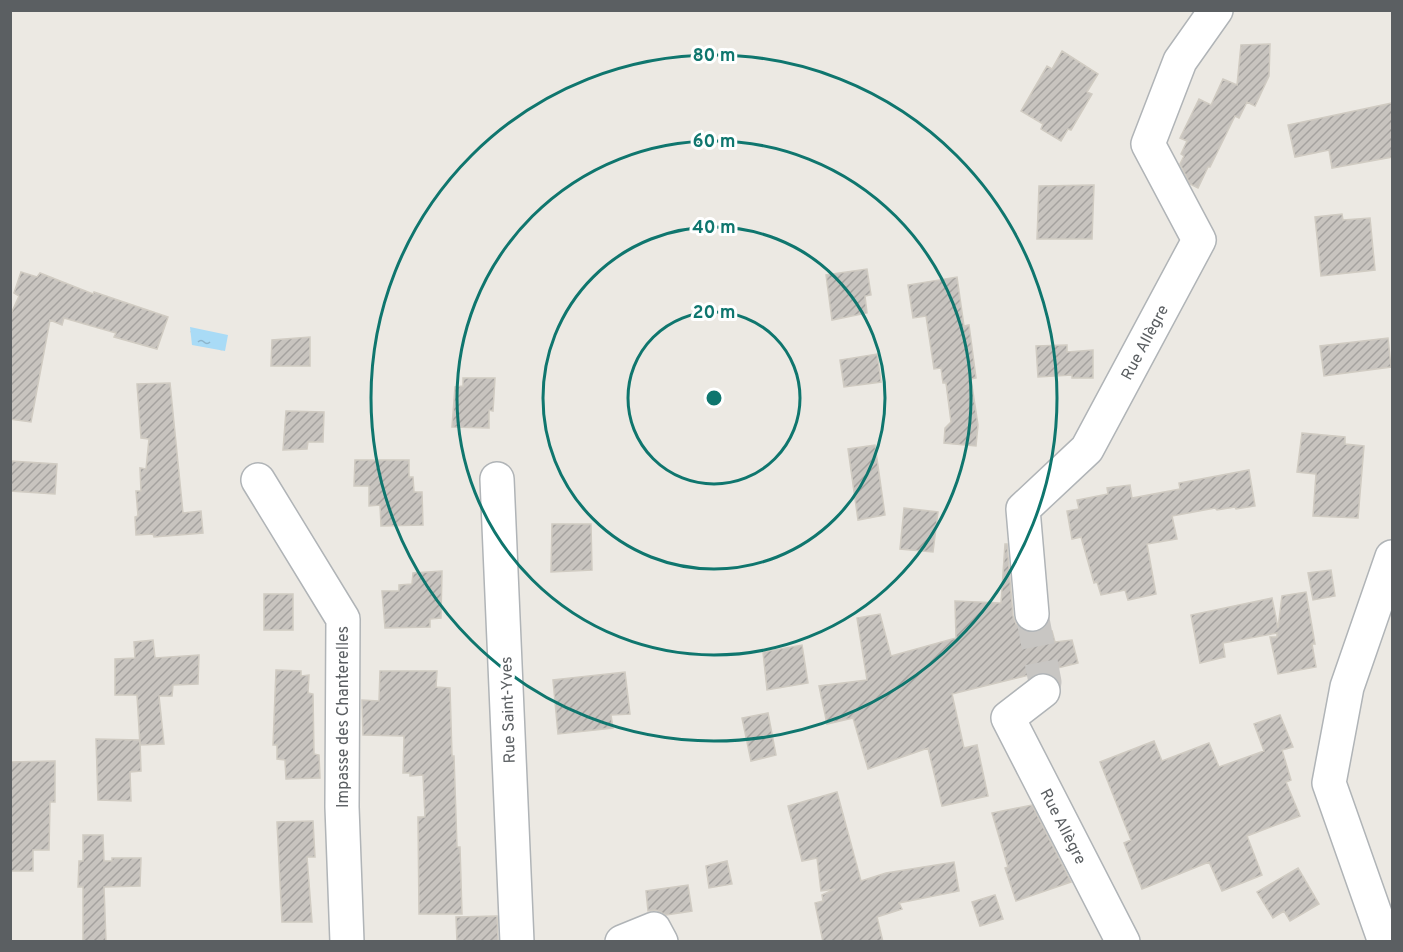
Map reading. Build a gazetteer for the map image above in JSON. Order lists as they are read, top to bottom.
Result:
{
  "streets": {
    "street": ["Rue Allègre", "Rue Saint-Yves", "Impasse des Chanterelles"]
  },
  "rings": [
    "80 m",
    "60 m",
    "40 m",
    "20 m"
  ]
}
